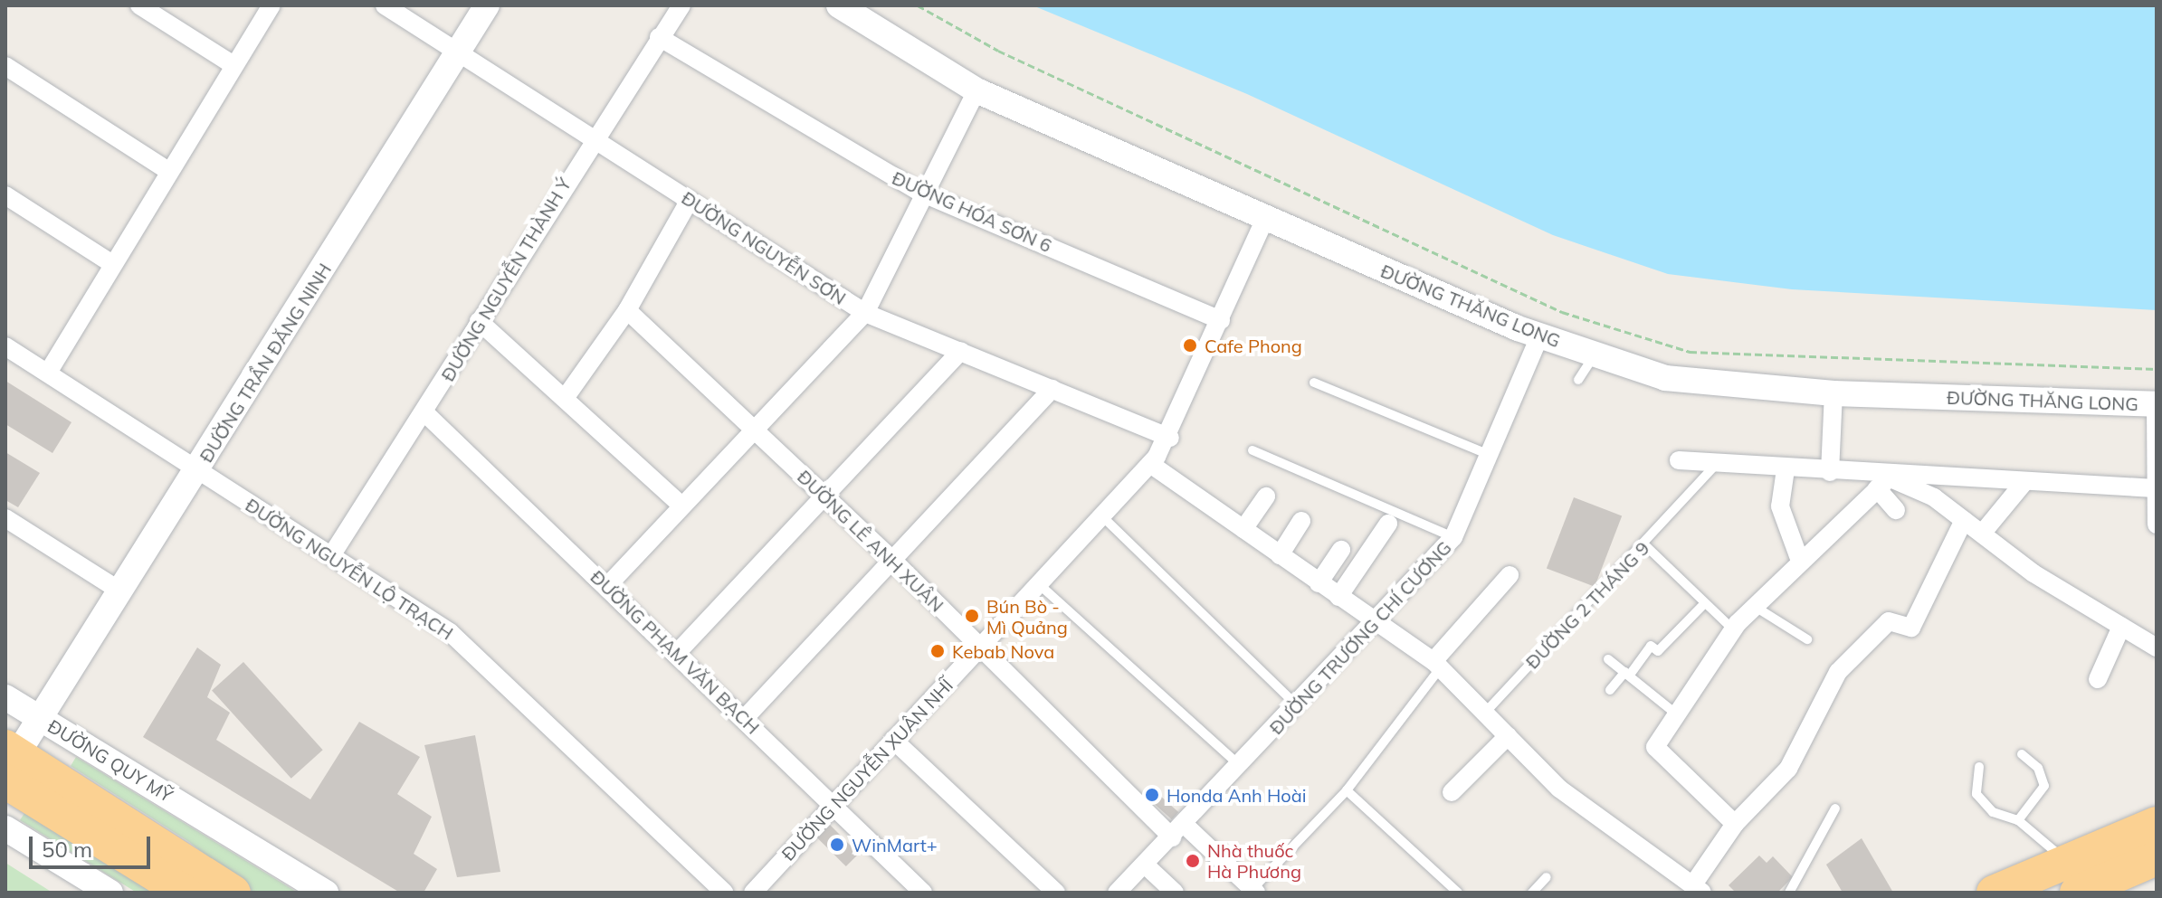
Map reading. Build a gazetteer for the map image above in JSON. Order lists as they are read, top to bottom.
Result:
{
  "streets": {
    "street": [
      "ĐƯỜNG HÓA SƠN 6",
      "ĐƯỜNG NGUYỄN SƠN",
      "ĐƯỜNG NGUYỄN THÀNH Ý",
      "ĐƯỜNG THĂNG LONG",
      "ĐƯỜNG TRẦN ĐĂNG NINH",
      "ĐƯỜNG LÊ ANH XUÂN",
      "ĐƯỜNG NGUYỄN LỘ TRẠCH",
      "ĐƯỜNG TRƯƠNG CHÍ CƯƠNG",
      "ĐƯỜNG PHẠM VĂN BẠCH",
      "ĐƯỜNG QUY MỸ",
      "ĐƯỜNG NGUYỄN XUÂN NHĨ"
    ],
    "lane": ["ĐƯỜNG 2 THÁNG 9"]
  },
  "crossings": [
    ["ĐƯỜNG HÓA SƠN 6", "ĐƯỜNG NGUYỄN THÀNH Ý"],
    ["ĐƯỜNG HÓA SƠN 6", "ĐƯỜNG NGUYỄN XUÂN NHĨ"],
    ["ĐƯỜNG NGUYỄN SƠN", "ĐƯỜNG NGUYỄN THÀNH Ý"],
    ["ĐƯỜNG NGUYỄN SƠN", "ĐƯỜNG TRẦN ĐĂNG NINH"],
    ["ĐƯỜNG NGUYỄN SƠN", "ĐƯỜNG NGUYỄN XUÂN NHĨ"],
    ["ĐƯỜNG NGUYỄN THÀNH Ý", "ĐƯỜNG NGUYỄN LỘ TRẠCH"],
    ["ĐƯỜNG NGUYỄN THÀNH Ý", "ĐƯỜNG PHẠM VĂN BẠCH"],
    ["ĐƯỜNG THĂNG LONG", "ĐƯỜNG TRƯƠNG CHÍ CƯƠNG"],
    ["ĐƯỜNG THĂNG LONG", "ĐƯỜNG NGUYỄN XUÂN NHĨ"],
    ["ĐƯỜNG TRẦN ĐĂNG NINH", "ĐƯỜNG NGUYỄN LỘ TRẠCH"],
    ["ĐƯỜNG TRẦN ĐĂNG NINH", "ĐƯỜNG QUY MỸ"],
    ["ĐƯỜNG LÊ ANH XUÂN", "ĐƯỜNG TRƯƠNG CHÍ CƯƠNG"],
    ["ĐƯỜNG LÊ ANH XUÂN", "ĐƯỜNG NGUYỄN XUÂN NHĨ"],
    ["ĐƯỜNG PHẠM VĂN BẠCH", "ĐƯỜNG NGUYỄN XUÂN NHĨ"]
  ],
  "places": [
    "Cafe Phong",
    "Bún Bò - Mì Quảng",
    "Kebab Nova",
    "Honda Anh Hoài",
    "WinMart+",
    "Nhà thuốc Hà Phương"
  ],
  "scale_bar": "50 m"
}
